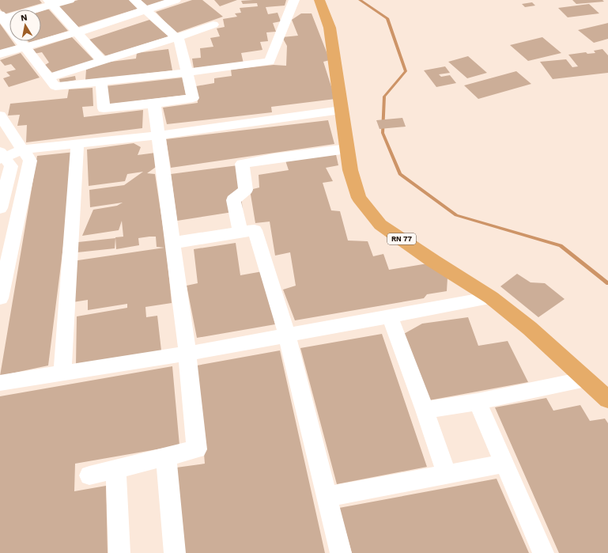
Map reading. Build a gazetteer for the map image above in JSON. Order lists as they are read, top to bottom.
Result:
{
  "streets": {
    "main road": ["RN 77"]
  },
  "north": "top"
}
